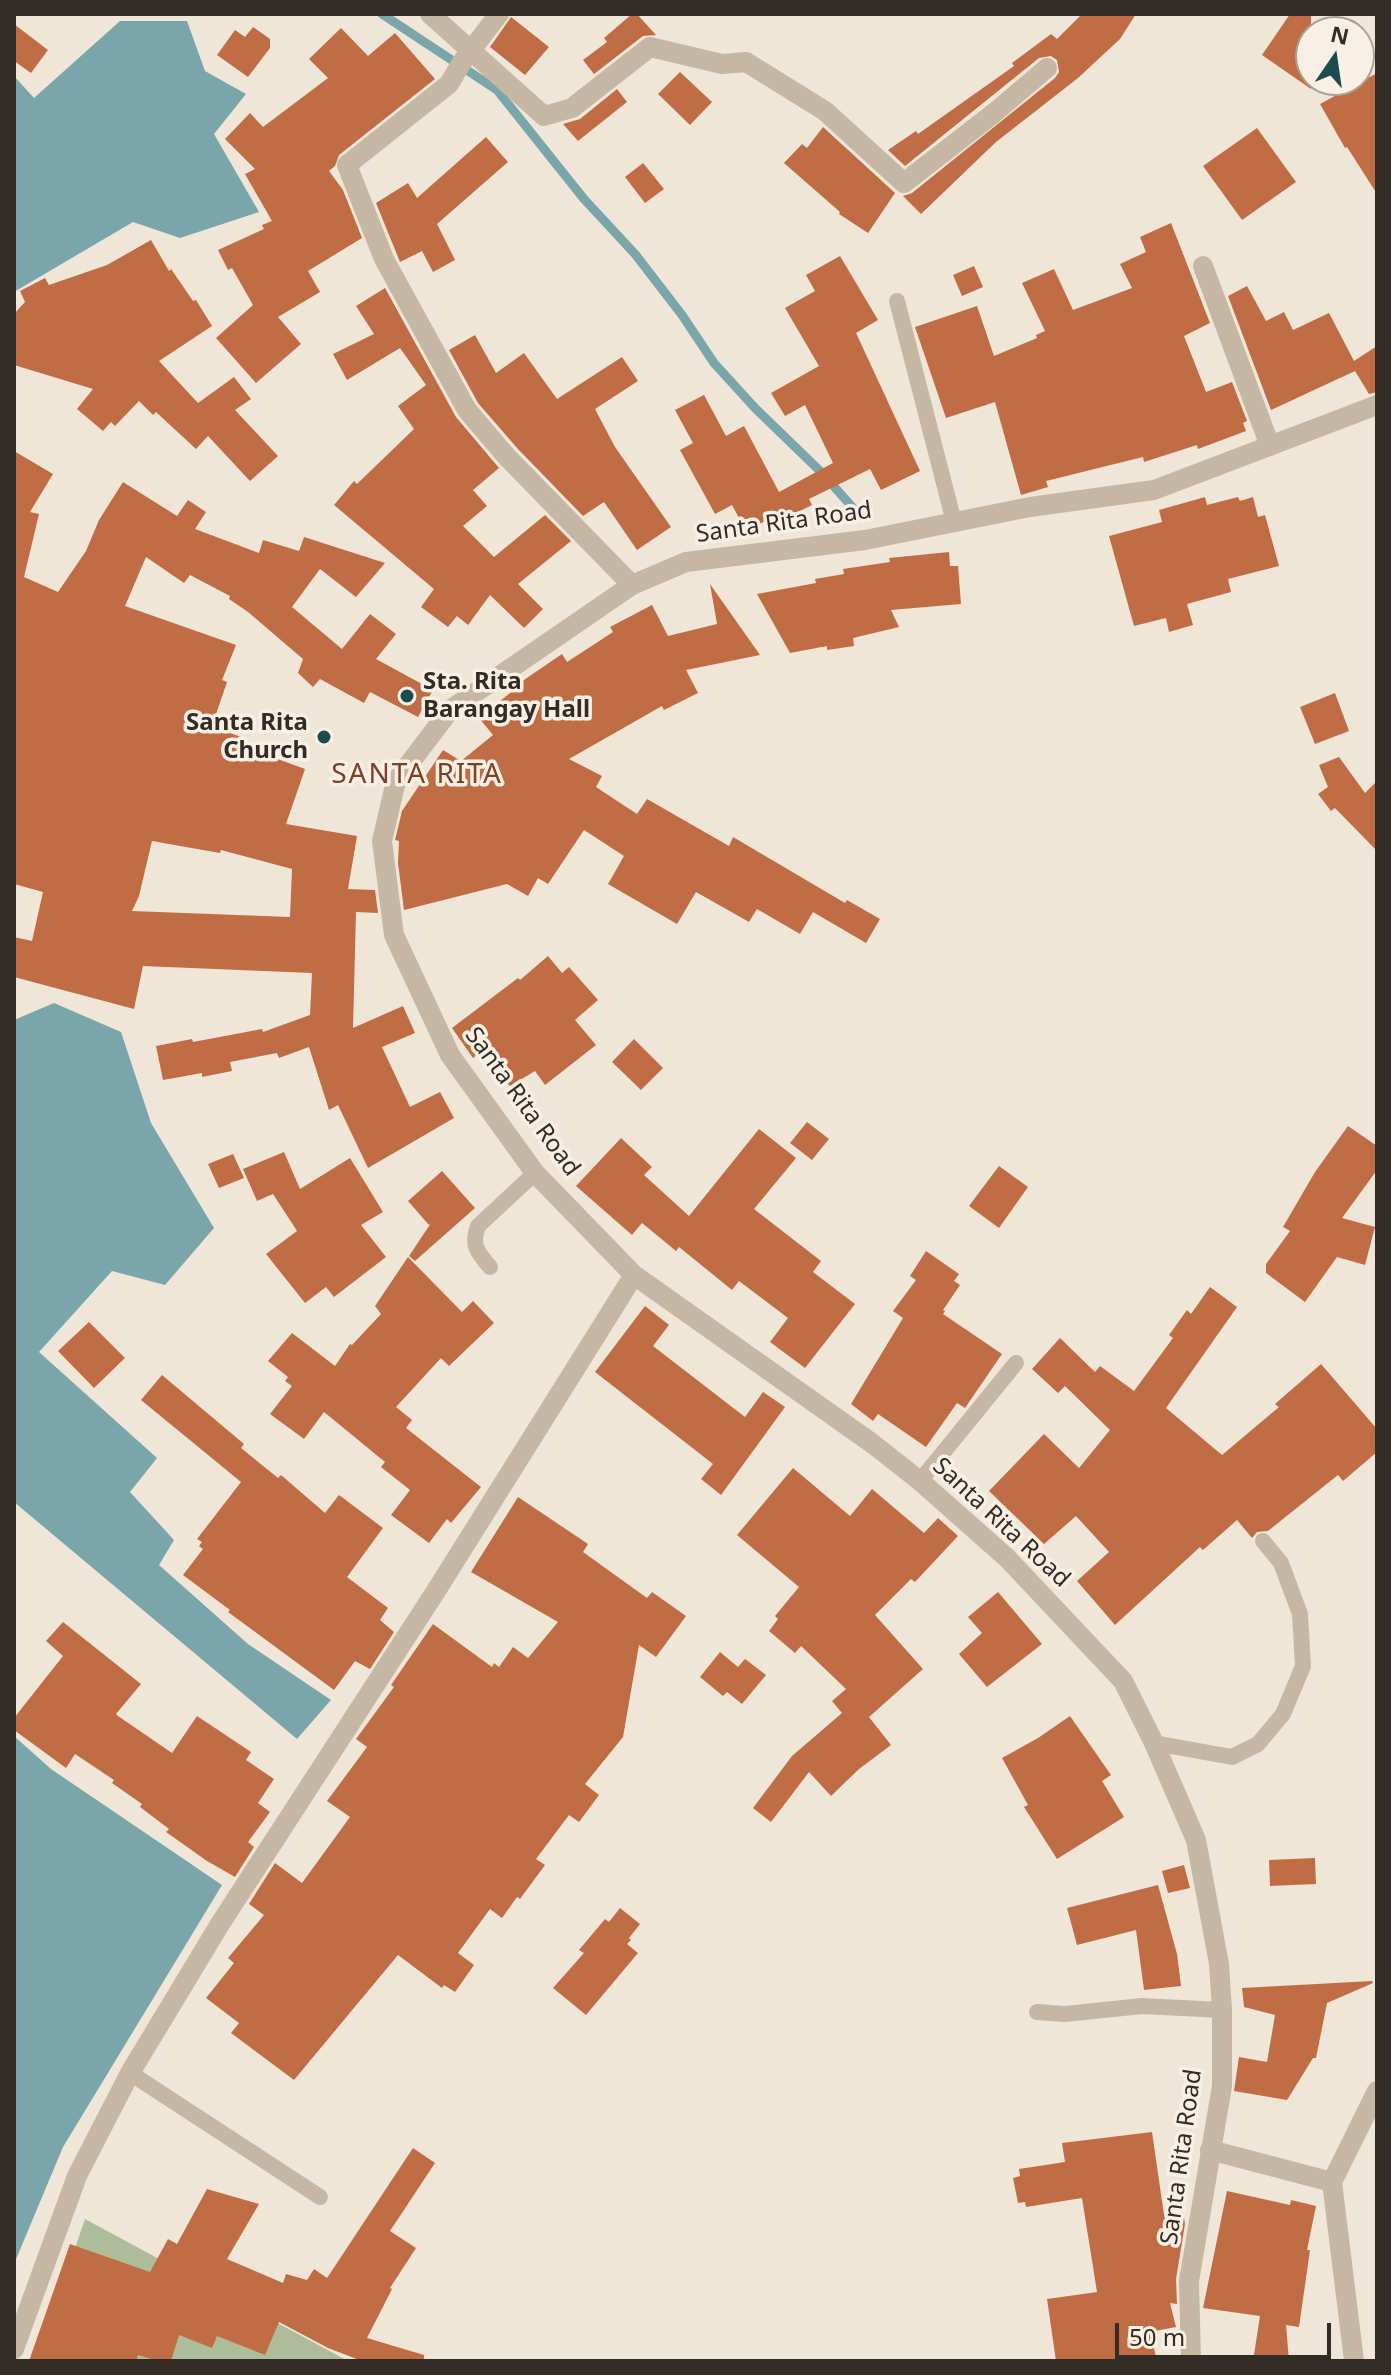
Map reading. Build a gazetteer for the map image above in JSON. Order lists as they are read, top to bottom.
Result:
{
  "streets": {
    "street": ["Santa Rita Road"]
  },
  "districts": ["SANTA RITA"],
  "places": ["Sta. Rita Barangay Hall", "Santa Rita Church"],
  "scale_bar": "50 m",
  "north": "top"
}
